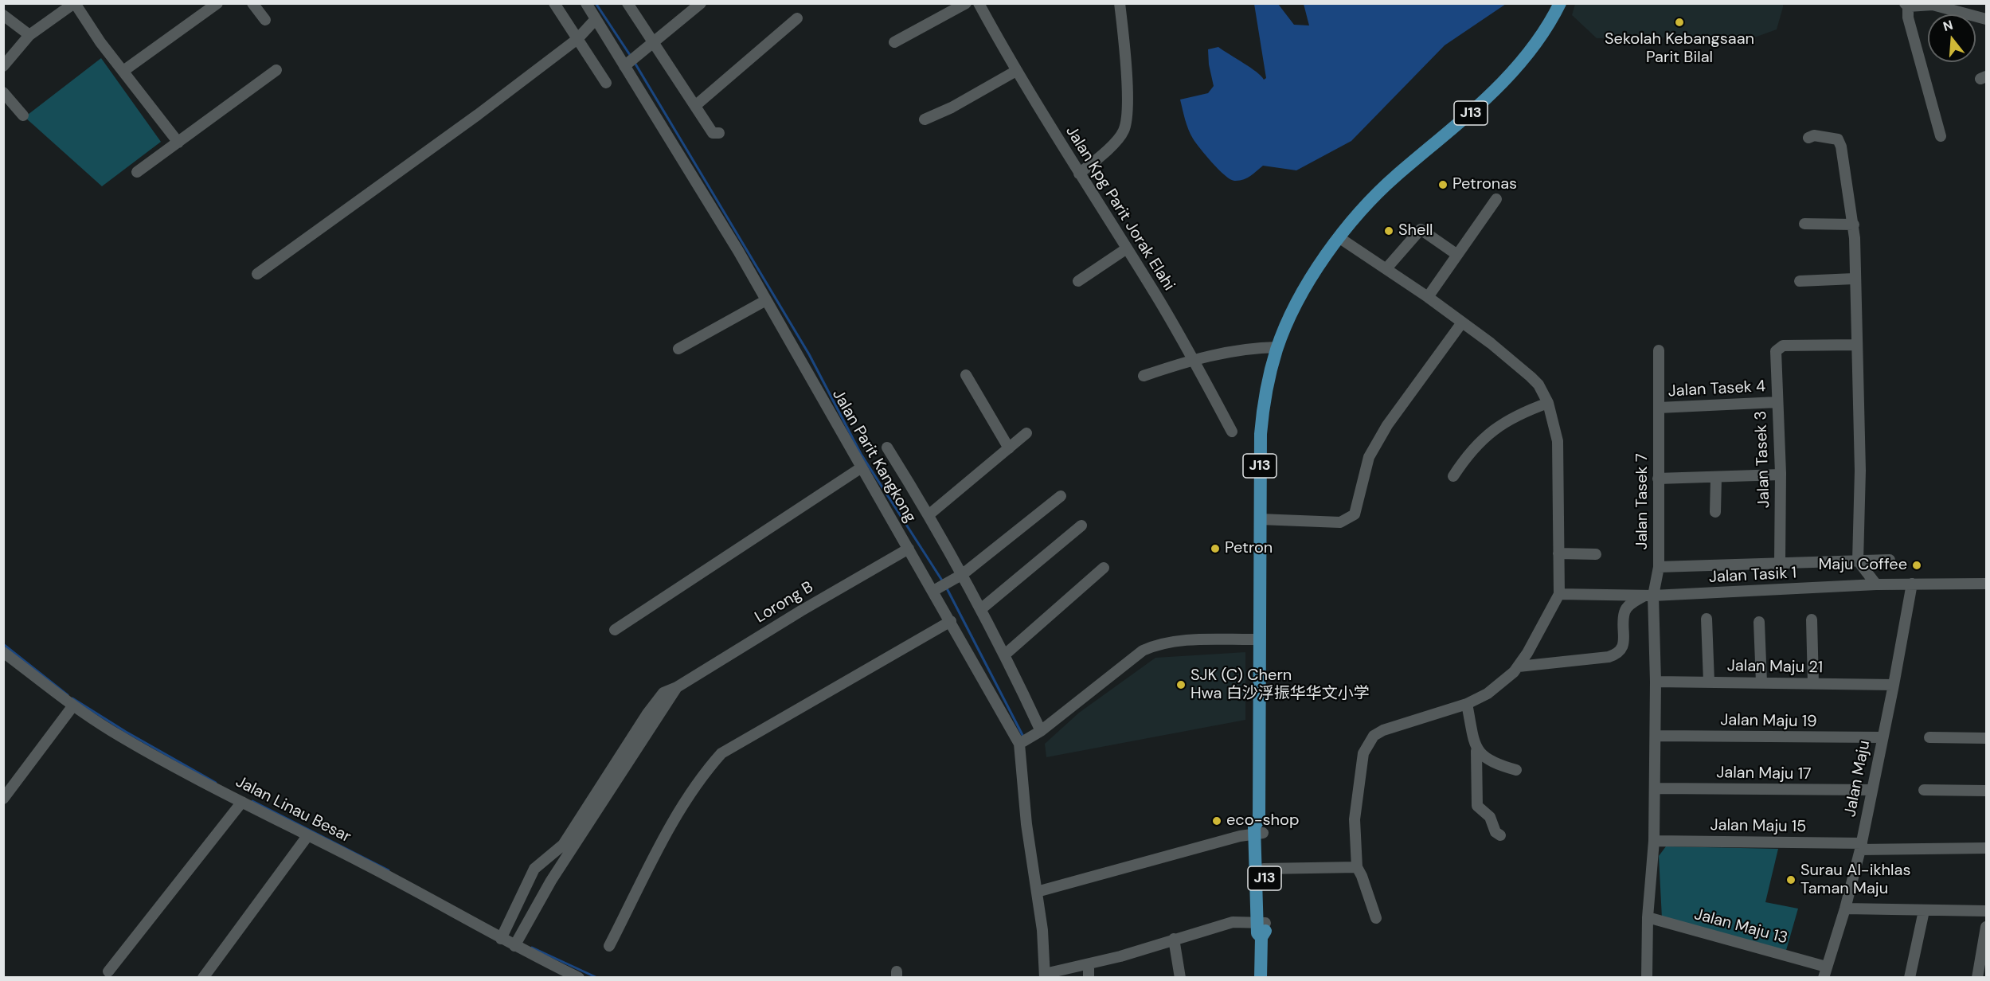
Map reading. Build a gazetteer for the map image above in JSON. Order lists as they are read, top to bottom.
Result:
{
  "streets": {
    "main road": ["J13"],
    "street": [
      "Jalan Kpg Parit Jorak Elahi",
      "Jalan Tasek 4",
      "Jalan Parit Kangkong",
      "Jalan Tasek 3",
      "Jalan Tasek 7",
      "Jalan Tasik 1",
      "Lorong B",
      "Jalan Maju 21",
      "Jalan Maju 19",
      "Jalan Maju 17",
      "Jalan Maju",
      "Jalan Linau Besar",
      "Jalan Maju 15",
      "Jalan Maju 13"
    ]
  },
  "crossings": [
    ["Jalan Tasek 4", "Jalan Tasek 3"],
    ["Jalan Tasek 4", "Jalan Tasek 7"],
    ["Jalan Parit Kangkong", "Lorong B"],
    ["Jalan Tasek 7", "Jalan Tasik 1"],
    ["Jalan Tasek 7", "Jalan Maju 21"],
    ["Jalan Tasek 7", "Jalan Maju 19"],
    ["Jalan Tasek 7", "Jalan Maju 17"],
    ["Jalan Tasek 7", "Jalan Maju 15"],
    ["Jalan Tasek 7", "Jalan Maju 13"],
    ["Jalan Tasik 1", "Jalan Maju"],
    ["Jalan Maju 21", "Jalan Maju"],
    ["Jalan Maju 19", "Jalan Maju"],
    ["Jalan Maju 17", "Jalan Maju"],
    ["Jalan Maju", "Jalan Maju 15"],
    ["Jalan Maju", "Jalan Maju 13"]
  ],
  "places": [
    "Sekolah Kebangsaan Parit Bilal",
    "Petronas",
    "Shell",
    "Petron",
    "Maju Coffee",
    "SJK (C) Chern Hwa 白沙浮振华华文小学",
    "eco-shop",
    "Surau Al-ikhlas Taman Maju"
  ],
  "north": "top"
}
